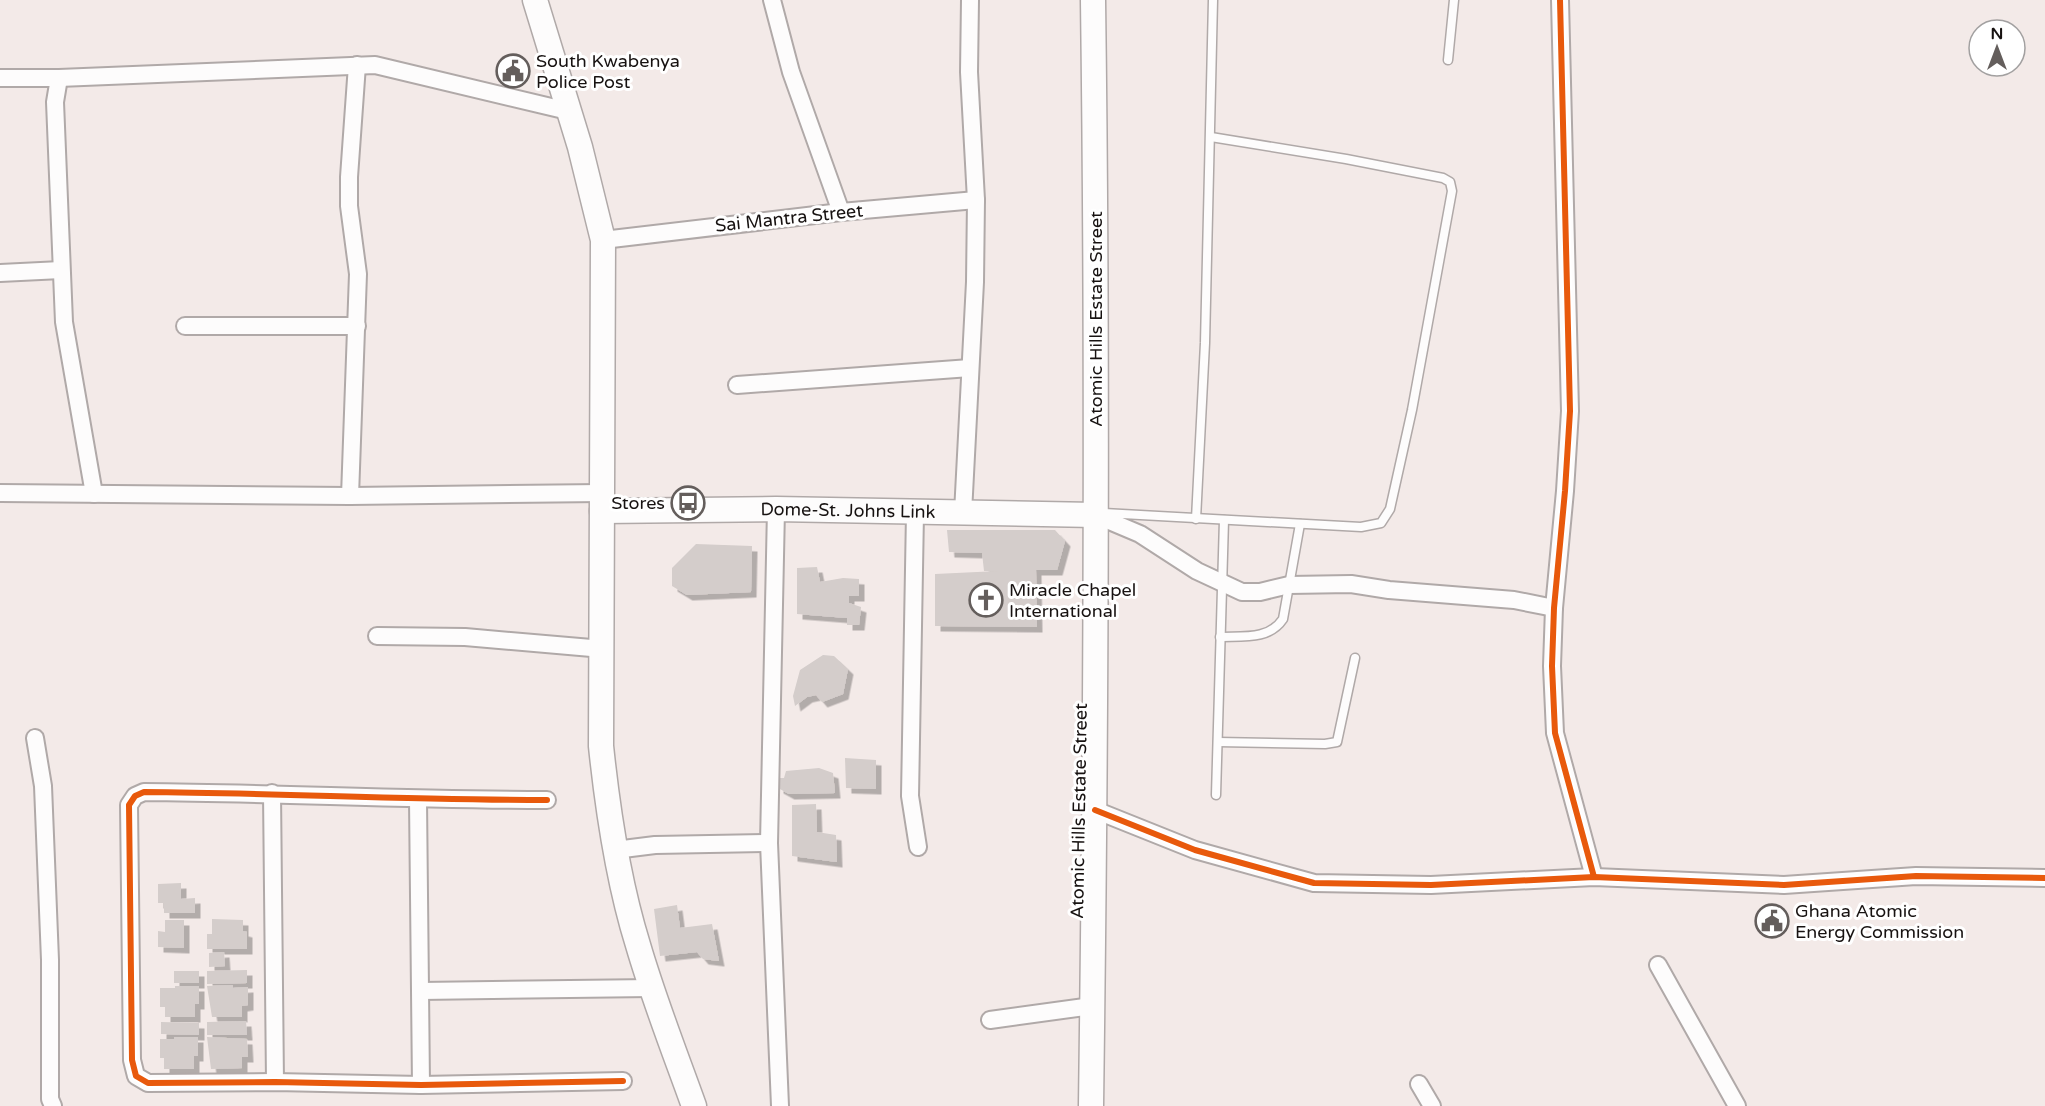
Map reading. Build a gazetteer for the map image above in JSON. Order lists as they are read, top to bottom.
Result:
{
  "streets": {
    "main road": ["Atomic Hills Estate Street", "Dome-St. Johns Link"],
    "street": ["Sai Mantra Street"]
  },
  "crossings": [
    ["Atomic Hills Estate Street", "Dome-St. Johns Link"]
  ],
  "places": {
    "public building": ["South Kwabenya Police Post", "Ghana Atomic Energy Commission"],
    "bus stop": ["Stores"],
    "church": ["Miracle Chapel International"]
  },
  "north": "top"
}
